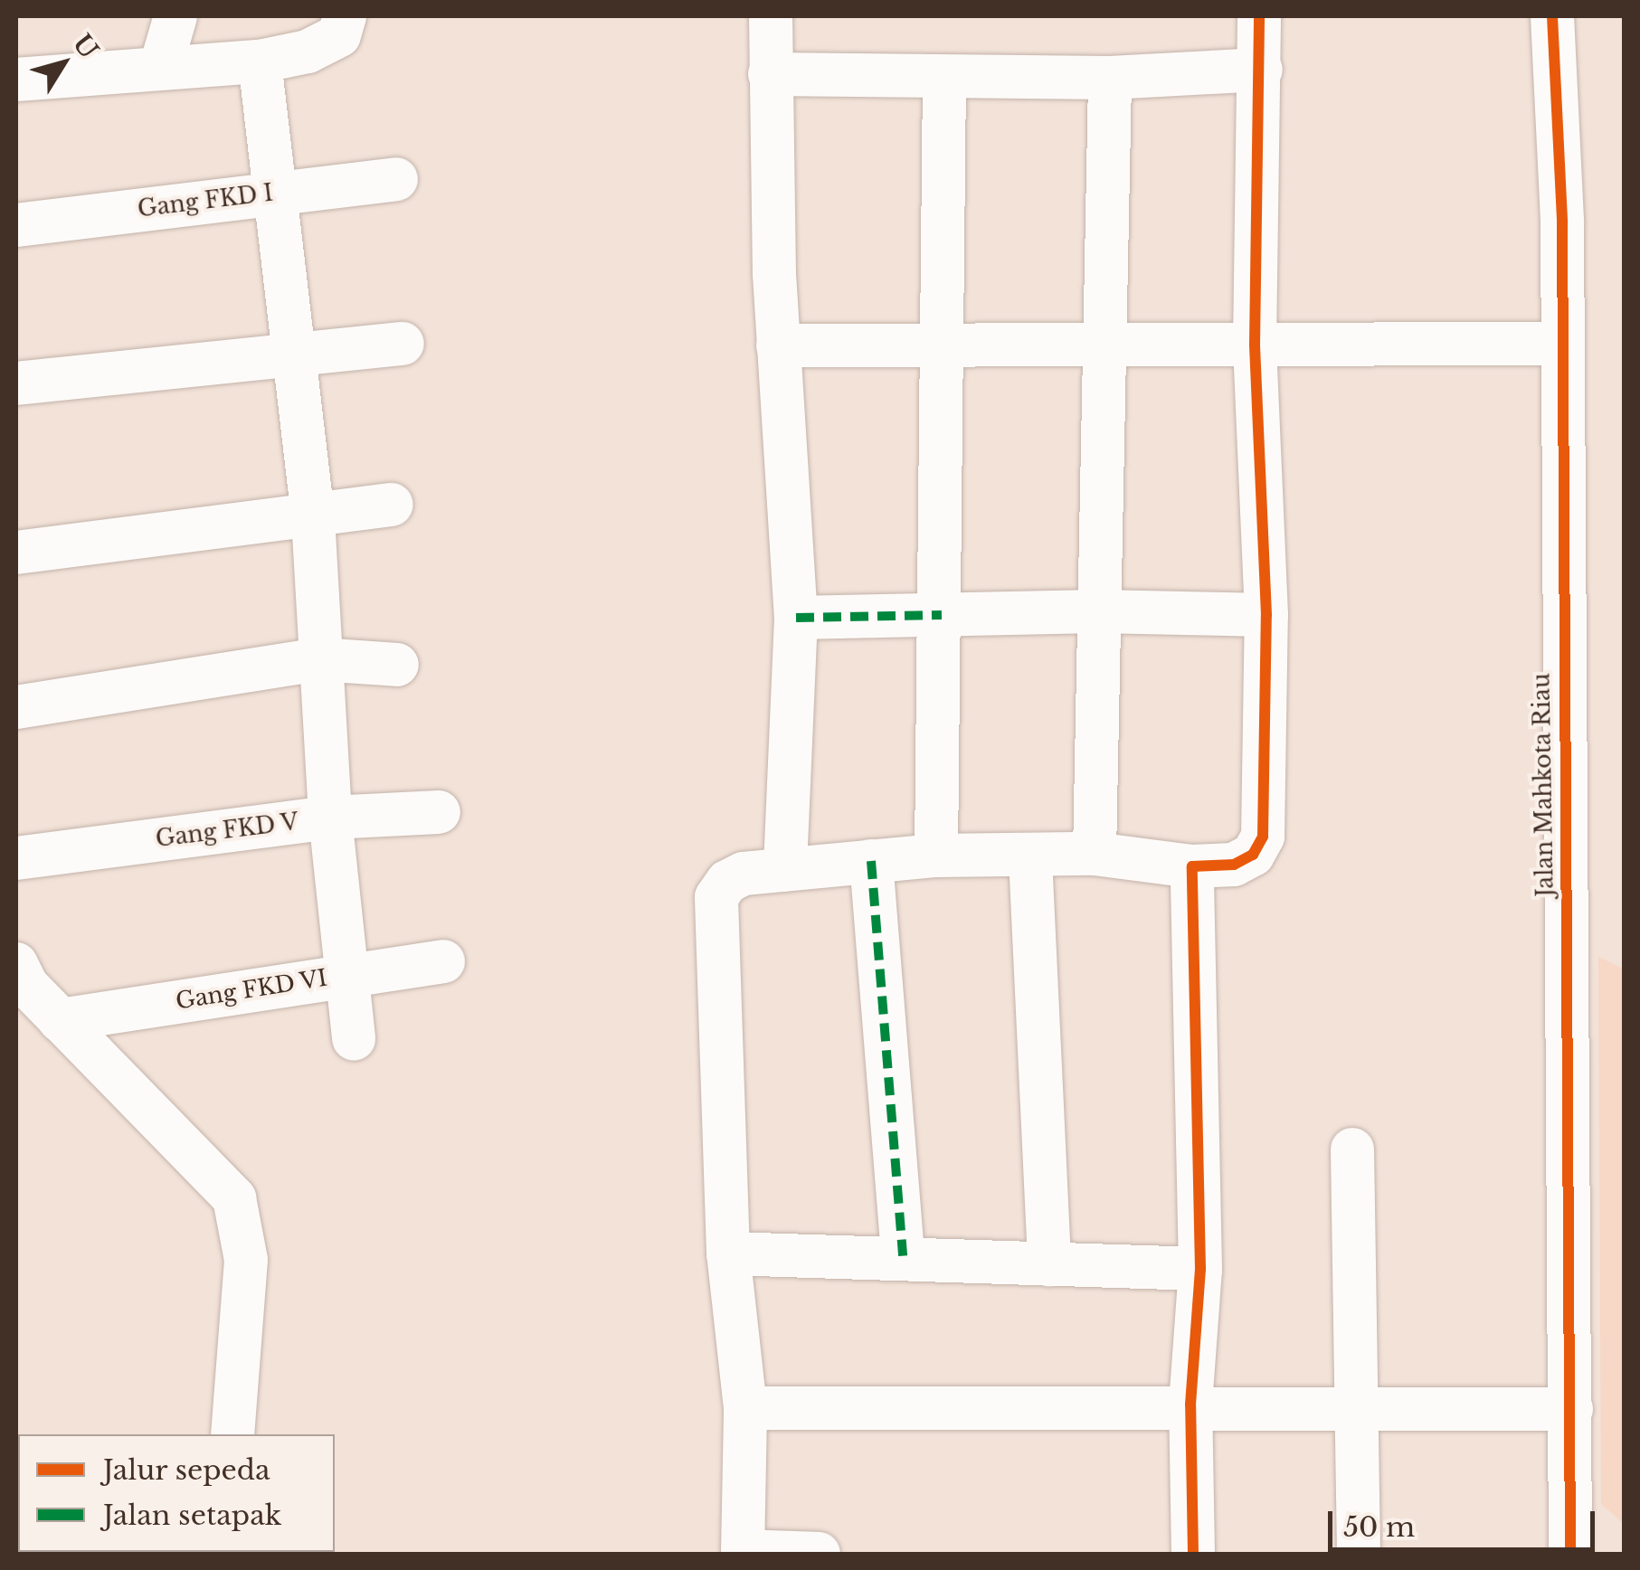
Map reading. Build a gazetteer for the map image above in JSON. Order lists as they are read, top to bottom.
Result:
{
  "streets": {
    "street": [
      "Gang FKD I",
      "Jalan Mahkota Riau",
      "Gang FKD V",
      "Gang FKD VI"
    ]
  },
  "legend": ["Jalur sepeda", "Jalan setapak"],
  "scale_bar": "50 m",
  "north": "top right"
}
